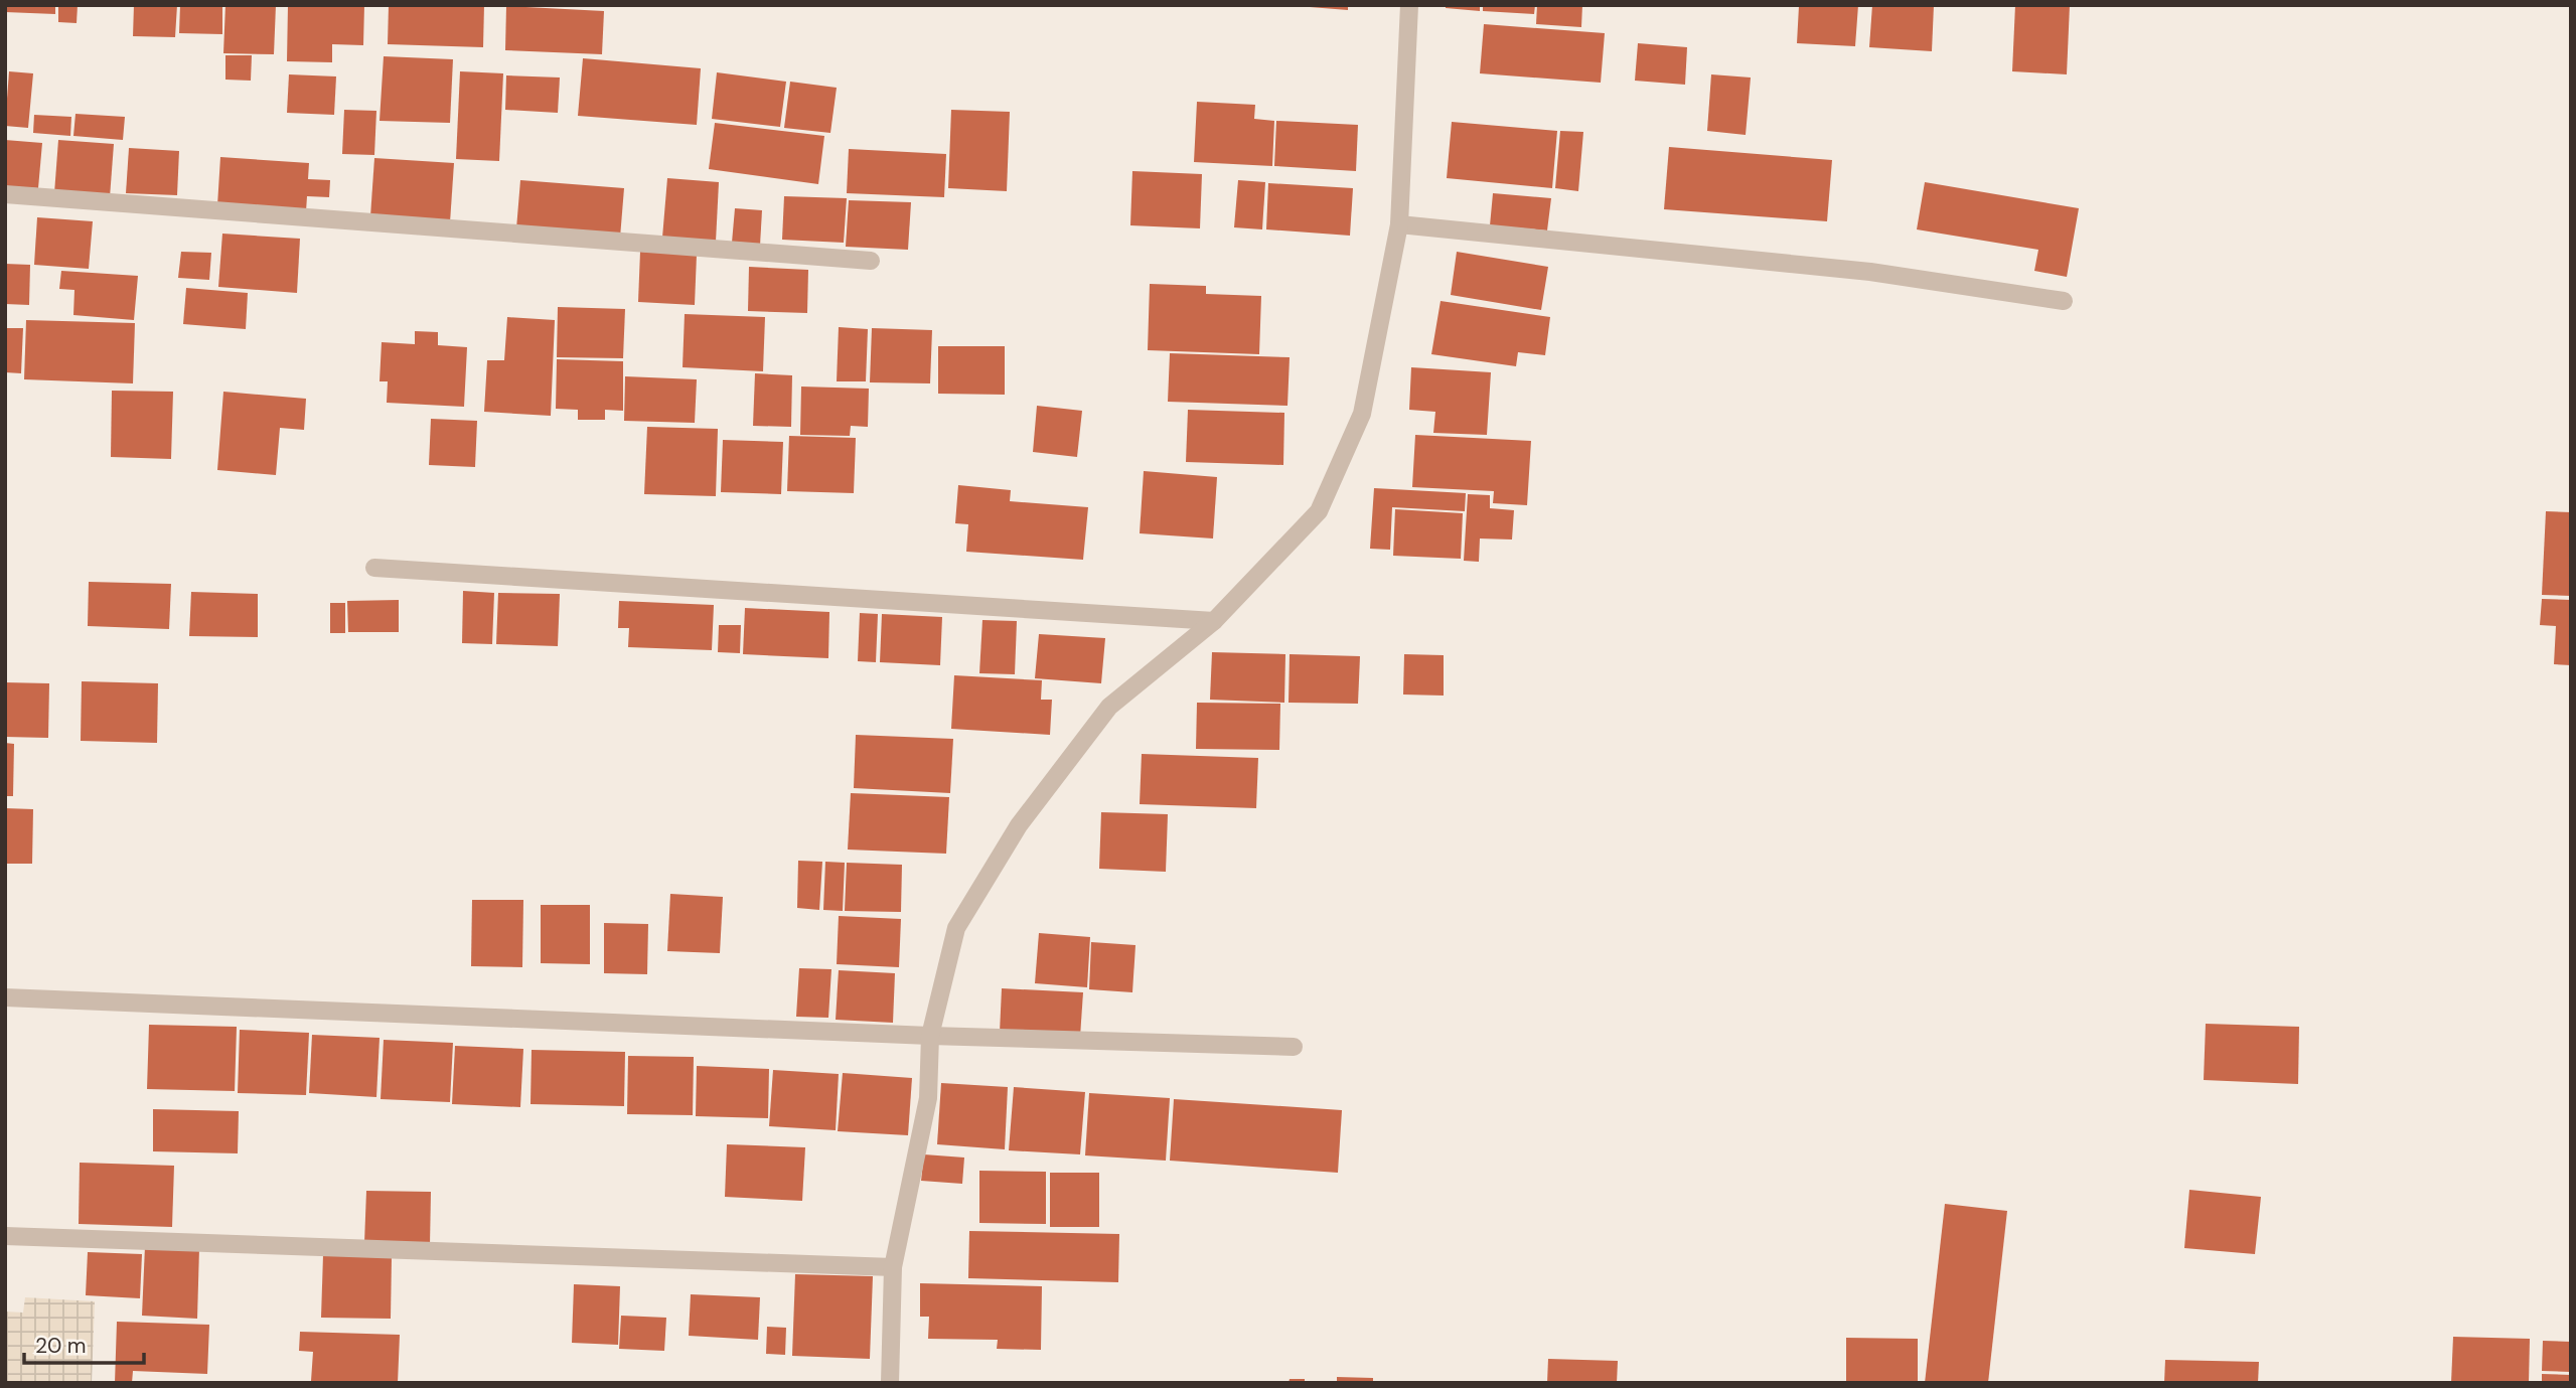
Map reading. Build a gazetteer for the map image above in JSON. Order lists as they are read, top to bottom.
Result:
{
  "scale_bar": "20 m"
}
